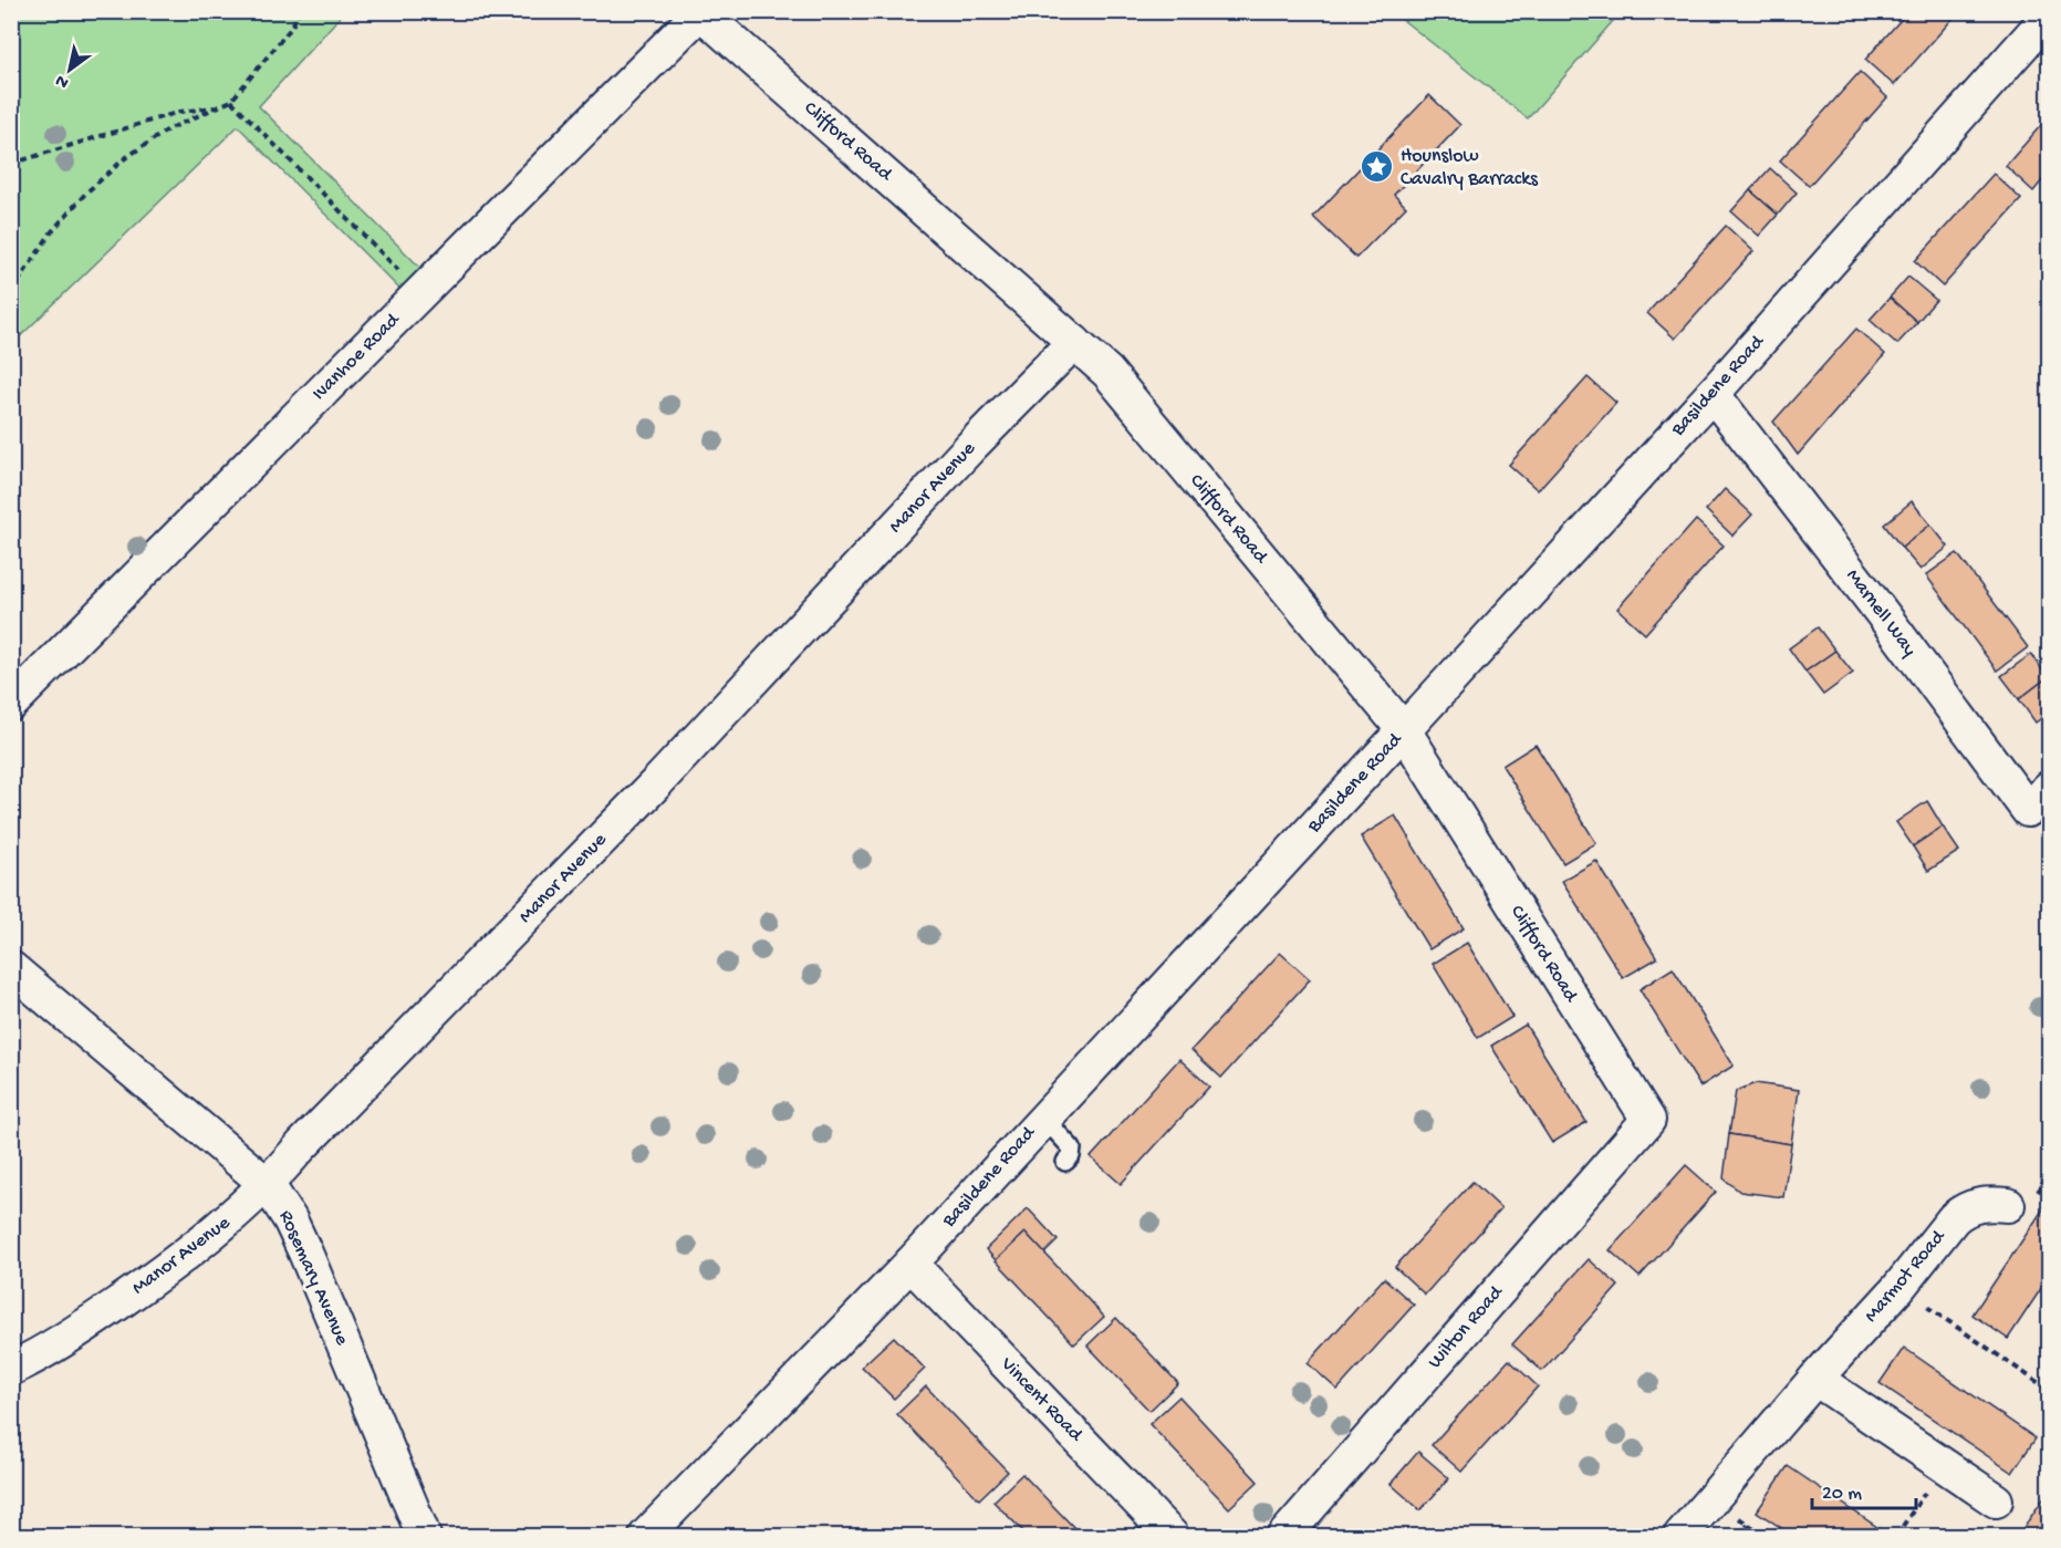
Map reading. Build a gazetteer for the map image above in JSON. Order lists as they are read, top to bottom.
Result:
{
  "streets": {
    "street": [
      "Clifford Road",
      "Ivanhoe Road",
      "Basildene Road",
      "Manor Avenue",
      "Marnell Way",
      "Marmot Road",
      "Rosemary Avenue",
      "Wilton Road",
      "Vincent Road"
    ]
  },
  "crossings": [
    ["Clifford Road", "Ivanhoe Road"],
    ["Clifford Road", "Basildene Road"],
    ["Clifford Road", "Manor Avenue"],
    ["Clifford Road", "Wilton Road"],
    ["Basildene Road", "Marnell Way"],
    ["Basildene Road", "Vincent Road"],
    ["Manor Avenue", "Rosemary Avenue"]
  ],
  "places": {
    "place": ["Hounslow Cavalry Barracks"]
  },
  "scale_bar": "20 m",
  "north": "bottom left"
}
